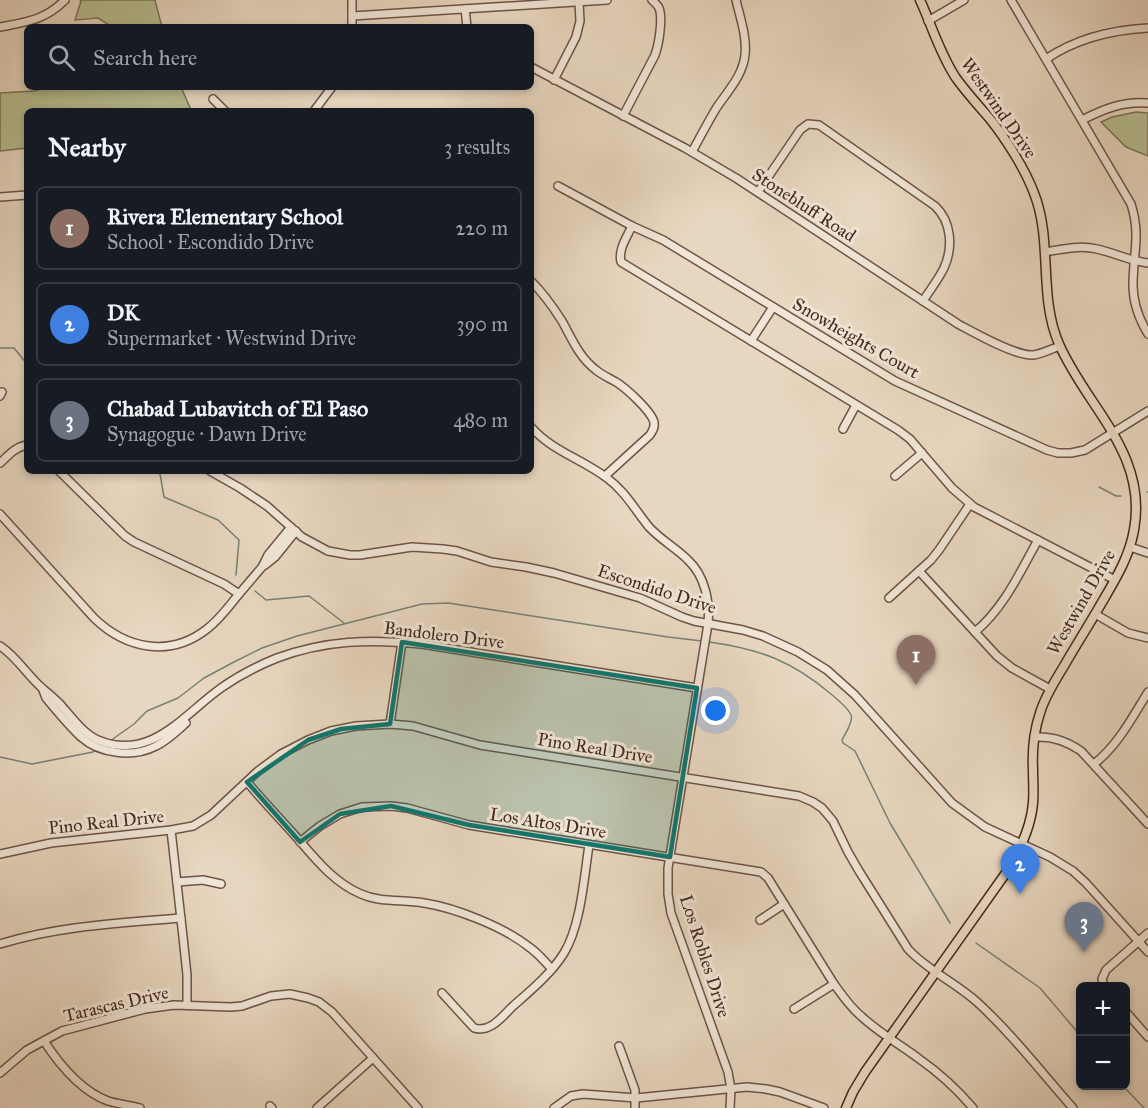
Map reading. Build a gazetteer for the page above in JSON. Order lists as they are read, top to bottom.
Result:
{
  "streets": {
    "main road": ["Westwind Drive"],
    "street": [
      "Stonebluff Road",
      "Snowheights Court",
      "Escondido Drive",
      "Bandolero Drive",
      "Pino Real Drive",
      "Los Altos Drive",
      "Los Robles Drive",
      "Tarascas Drive"
    ]
  },
  "crossings": [
    ["Westwind Drive", "Stonebluff Road"],
    ["Westwind Drive", "Snowheights Court"],
    ["Westwind Drive", "Escondido Drive"],
    ["Westwind Drive", "Pino Real Drive"],
    ["Westwind Drive", "Los Altos Drive"],
    ["Escondido Drive", "Los Robles Drive"],
    ["Bandolero Drive", "Los Robles Drive"],
    ["Pino Real Drive", "Los Robles Drive"],
    ["Los Altos Drive", "Los Robles Drive"]
  ],
  "page": {
    "search": "Search here",
    "heading": ["Nearby", "3 results"],
    "list": [
      {
        "mark": "1",
        "name": "Rivera Elementary School",
        "note": "School · Escondido Drive",
        "value": "220 m"
      },
      {
        "mark": "2",
        "name": "DK",
        "note": "Supermarket · Westwind Drive",
        "value": "390 m"
      },
      {
        "mark": "3",
        "name": "Chabad Lubavitch of El Paso",
        "note": "Synagogue · Dawn Drive",
        "value": "480 m"
      }
    ],
    "pins": ["1", "2", "3"],
    "map_buttons": ["+", "−"]
  }
}
